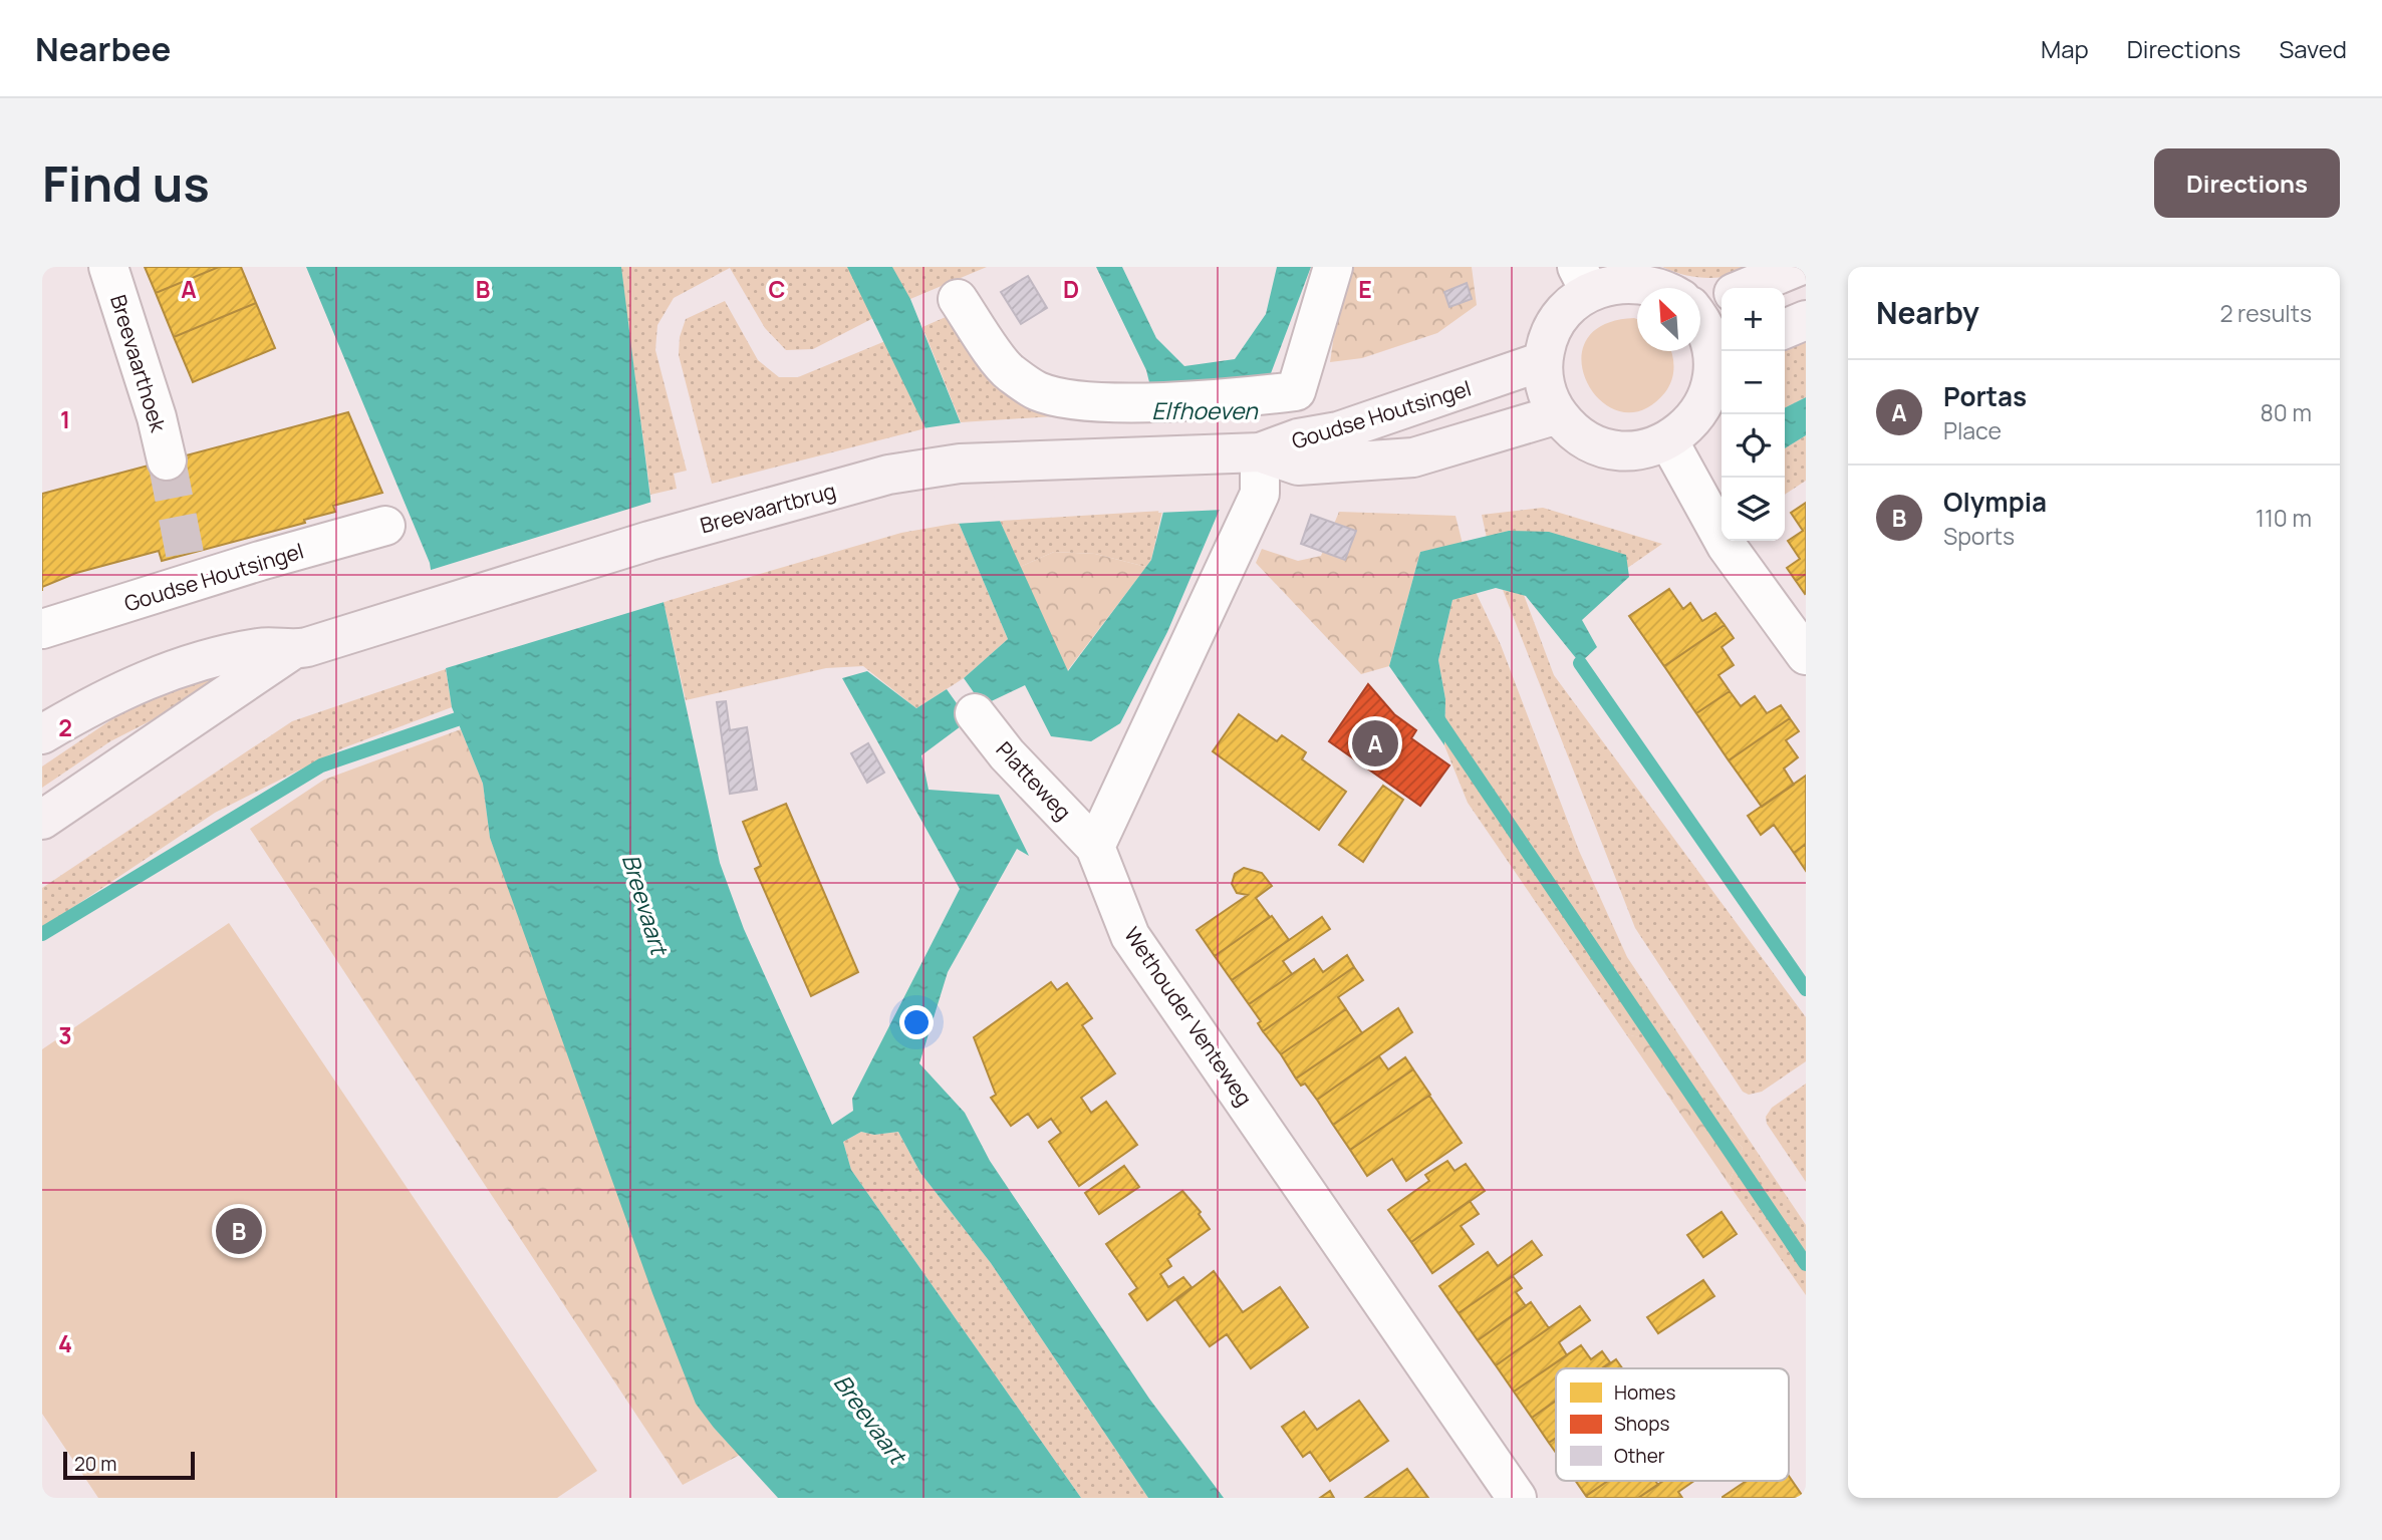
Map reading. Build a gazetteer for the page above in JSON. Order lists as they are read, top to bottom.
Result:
{
  "streets": {
    "main road": ["Goudse Houtsingel", "Breevaartbrug"],
    "street": ["Breevaarthoek", "Platteweg", "Wethouder Venteweg"]
  },
  "crossings": [
    ["Goudse Houtsingel", "Breevaartbrug"],
    ["Platteweg", "Wethouder Venteweg"]
  ],
  "water": ["Elfhoeven", "Breevaart"],
  "legend": ["Homes", "Shops", "Other"],
  "scale_bar": "20 m",
  "north": "top left",
  "page": {
    "header": "Nearbee",
    "nav": ["Map", "Directions", "Saved"],
    "buttons": "Directions",
    "title": "Find us",
    "heading": ["Nearby", "2 results"],
    "map_buttons": ["+", "−"],
    "list": [
      {
        "mark": "A",
        "name": "Portas",
        "note": "Place",
        "value": "80 m"
      },
      {
        "mark": "B",
        "name": "Olympia",
        "note": "Sports",
        "value": "110 m"
      }
    ],
    "pins": ["A", "B"],
    "scale": "20 m"
  },
  "grid": {
    "columns": [
      "A",
      "B",
      "C",
      "D",
      "E"
    ],
    "rows": [
      "1",
      "2",
      "3",
      "4"
    ]
  }
}
